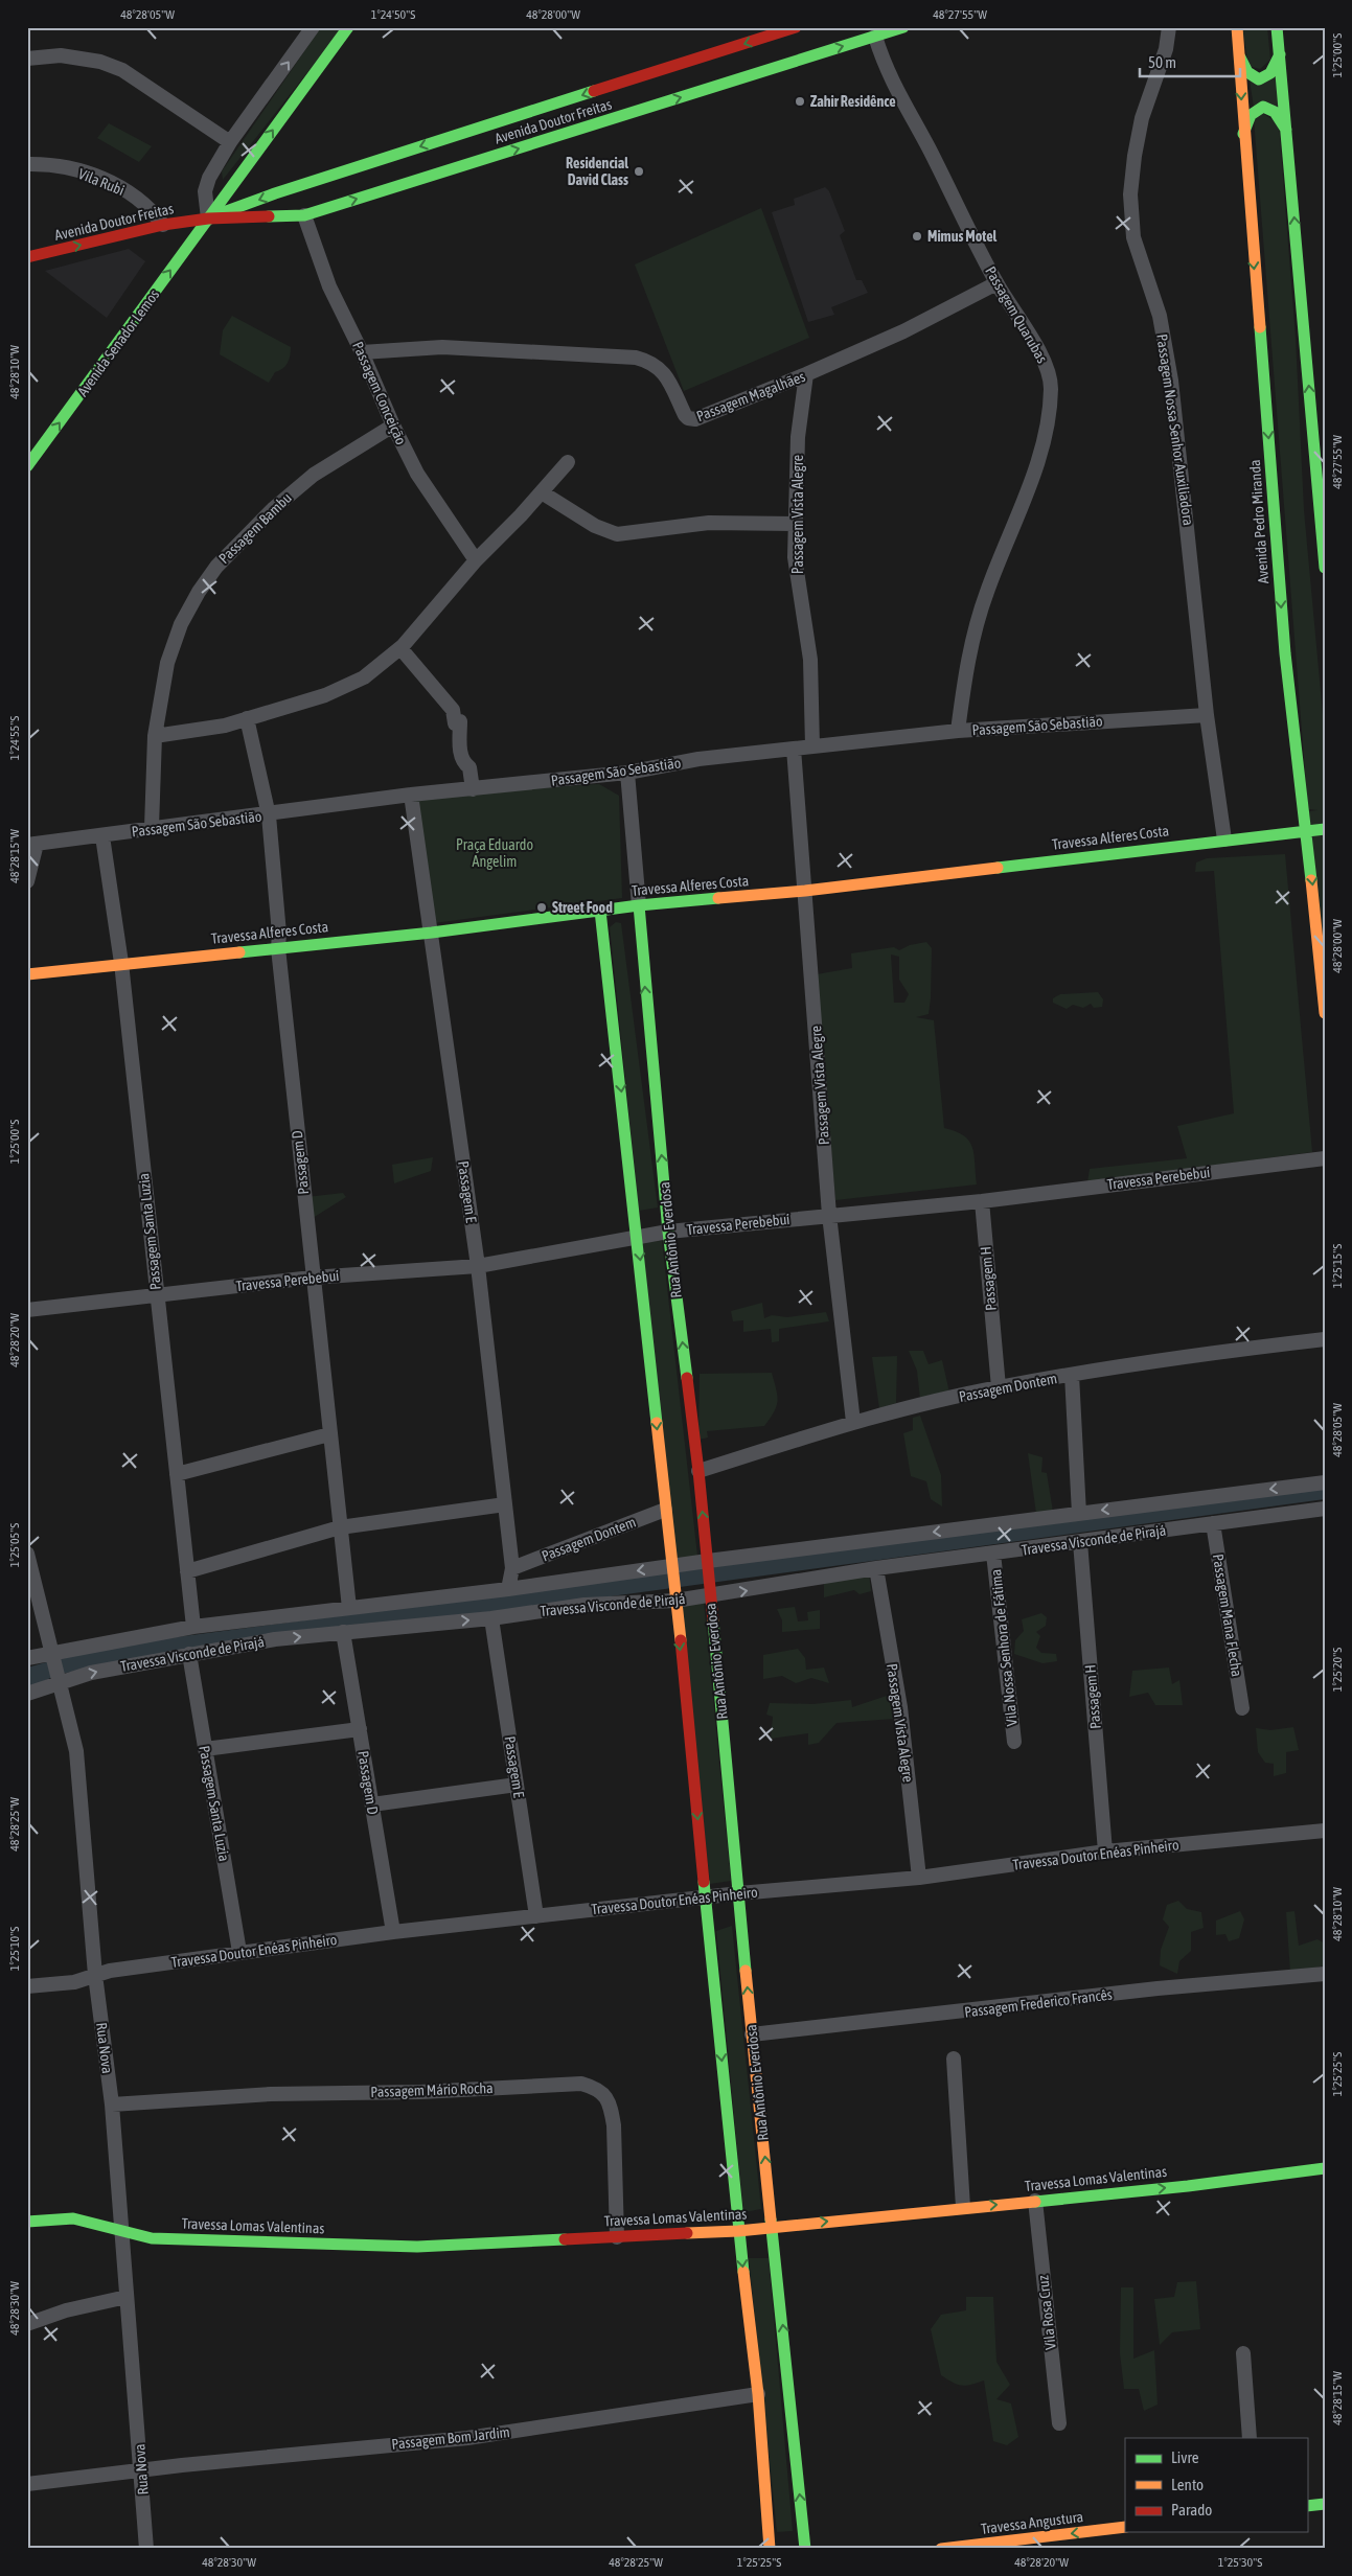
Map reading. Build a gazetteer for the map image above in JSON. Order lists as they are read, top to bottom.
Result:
{
  "streets": {
    "street": [
      "Avenida Doutor Freitas",
      "Vila Rubi",
      "Passagem Quarubas",
      "Avenida Senador Lemos",
      "Passagem Conceição",
      "Passagem Magalhães",
      "Passagem Nossa Senhor Auxiliadora",
      "Passagem Vista Alegre",
      "Avenida Pedro Miranda",
      "Passagem Bambu",
      "Passagem São Sebastião",
      "Travessa Alferes Costa",
      "Passagem D",
      "Travessa Perebebuí",
      "Passagem E",
      "Passagem Santa Luzia",
      "Rua Antônio Everdosa",
      "Passagem H",
      "Passagem Dontem",
      "Travessa Visconde de Pirajá",
      "Passagem Mana Flecha",
      "Vila Nossa Senhora de Fátima",
      "Travessa Doutor Enéas Pinheiro",
      "Passagem Frederico Francês",
      "Rua Nova",
      "Passagem Mário Rocha",
      "Travessa Lomas Valentinas",
      "Vila Rosa Cruz",
      "Passagem Bom Jardim",
      "Travessa Angustura"
    ]
  },
  "crossings": [
    ["Avenida Doutor Freitas", "Vila Rubi"],
    ["Avenida Doutor Freitas", "Passagem Quarubas"],
    ["Avenida Doutor Freitas", "Avenida Senador Lemos"],
    ["Avenida Doutor Freitas", "Passagem Conceição"],
    ["Passagem Quarubas", "Passagem Magalhães"],
    ["Passagem Quarubas", "Passagem São Sebastião"],
    ["Passagem Conceição", "Passagem Magalhães"],
    ["Passagem Conceição", "Passagem Bambu"],
    ["Passagem Magalhães", "Passagem Vista Alegre"],
    ["Passagem Nossa Senhor Auxiliadora", "Passagem São Sebastião"],
    ["Passagem Nossa Senhor Auxiliadora", "Travessa Alferes Costa"],
    ["Passagem Vista Alegre", "Passagem São Sebastião"],
    ["Passagem Vista Alegre", "Travessa Alferes Costa"],
    ["Passagem Vista Alegre", "Travessa Perebebuí"],
    ["Passagem Vista Alegre", "Passagem Dontem"],
    ["Passagem Vista Alegre", "Travessa Visconde de Pirajá"],
    ["Passagem Vista Alegre", "Travessa Doutor Enéas Pinheiro"],
    ["Avenida Pedro Miranda", "Travessa Alferes Costa"],
    ["Passagem Bambu", "Passagem São Sebastião"],
    ["Passagem São Sebastião", "Passagem D"],
    ["Passagem São Sebastião", "Passagem E"],
    ["Passagem São Sebastião", "Passagem Santa Luzia"],
    ["Passagem São Sebastião", "Rua Antônio Everdosa"],
    ["Travessa Alferes Costa", "Passagem D"],
    ["Travessa Alferes Costa", "Passagem E"],
    ["Travessa Alferes Costa", "Passagem Santa Luzia"],
    ["Travessa Alferes Costa", "Rua Antônio Everdosa"],
    ["Passagem D", "Travessa Perebebuí"],
    ["Passagem D", "Travessa Visconde de Pirajá"],
    ["Passagem D", "Travessa Doutor Enéas Pinheiro"],
    ["Travessa Perebebuí", "Passagem E"],
    ["Travessa Perebebuí", "Passagem Santa Luzia"],
    ["Travessa Perebebuí", "Rua Antônio Everdosa"],
    ["Travessa Perebebuí", "Passagem H"],
    ["Passagem E", "Passagem Dontem"],
    ["Passagem E", "Travessa Visconde de Pirajá"],
    ["Passagem E", "Travessa Doutor Enéas Pinheiro"],
    ["Passagem Santa Luzia", "Travessa Visconde de Pirajá"],
    ["Passagem Santa Luzia", "Travessa Doutor Enéas Pinheiro"],
    ["Rua Antônio Everdosa", "Passagem Dontem"],
    ["Rua Antônio Everdosa", "Travessa Visconde de Pirajá"],
    ["Rua Antônio Everdosa", "Travessa Doutor Enéas Pinheiro"],
    ["Rua Antônio Everdosa", "Passagem Frederico Francês"],
    ["Rua Antônio Everdosa", "Travessa Lomas Valentinas"],
    ["Passagem H", "Passagem Dontem"],
    ["Passagem H", "Travessa Visconde de Pirajá"],
    ["Passagem H", "Travessa Doutor Enéas Pinheiro"],
    ["Travessa Visconde de Pirajá", "Passagem Mana Flecha"],
    ["Travessa Visconde de Pirajá", "Vila Nossa Senhora de Fátima"],
    ["Travessa Visconde de Pirajá", "Rua Nova"],
    ["Travessa Doutor Enéas Pinheiro", "Rua Nova"],
    ["Rua Nova", "Passagem Mário Rocha"],
    ["Rua Nova", "Travessa Lomas Valentinas"],
    ["Rua Nova", "Passagem Bom Jardim"],
    ["Passagem Mário Rocha", "Travessa Lomas Valentinas"],
    ["Travessa Lomas Valentinas", "Vila Rosa Cruz"]
  ],
  "one_way": ["Travessa Lomas Valentinas", "Travessa Angustura"],
  "parks": ["Praça Eduardo Angelim"],
  "places": [
    "Zahir Residênce",
    "Residencial David Class",
    "Mimus Motel",
    "Street Food"
  ],
  "legend": ["Livre", "Lento", "Parado"],
  "scale_bar": "50 m",
  "coordinates": [
    "48°28'05\"W",
    "1°24'50\"S",
    "48°28'00\"W",
    "48°27'55\"W",
    "1°25'00\"S",
    "48°28'10\"W",
    "1°24'55\"S",
    "48°28'15\"W",
    "1°25'15\"S",
    "48°28'20\"W",
    "1°25'05\"S",
    "1°25'20\"S",
    "48°28'25\"W",
    "1°25'10\"S",
    "1°25'25\"S",
    "48°28'30\"W",
    "1°25'30\"S"
  ]
}
